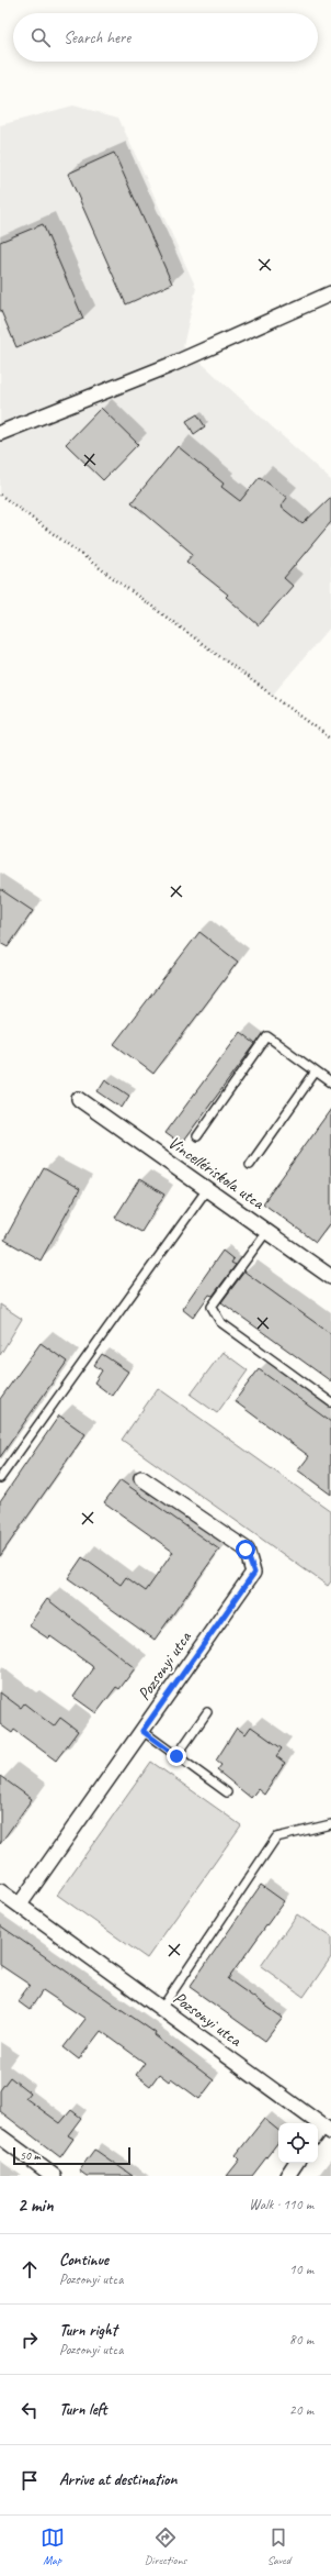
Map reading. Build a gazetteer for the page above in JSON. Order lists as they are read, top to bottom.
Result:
{
  "streets": {
    "street": ["Vincellériskola utca", "Pozsonyi utca"]
  },
  "scale_bar": "50 m",
  "page": {
    "search": "Search here",
    "scale": "50 m",
    "heading": ["2 min", "Walk · 110 m"],
    "list": [
      ["Continue", "Pozsonyi utca", "10 m"],
      ["Turn right", "Pozsonyi utca", "80 m"],
      ["Turn left", "20 m"],
      "Arrive at destination"
    ],
    "nav": ["Map", "Directions", "Saved"]
  }
}
